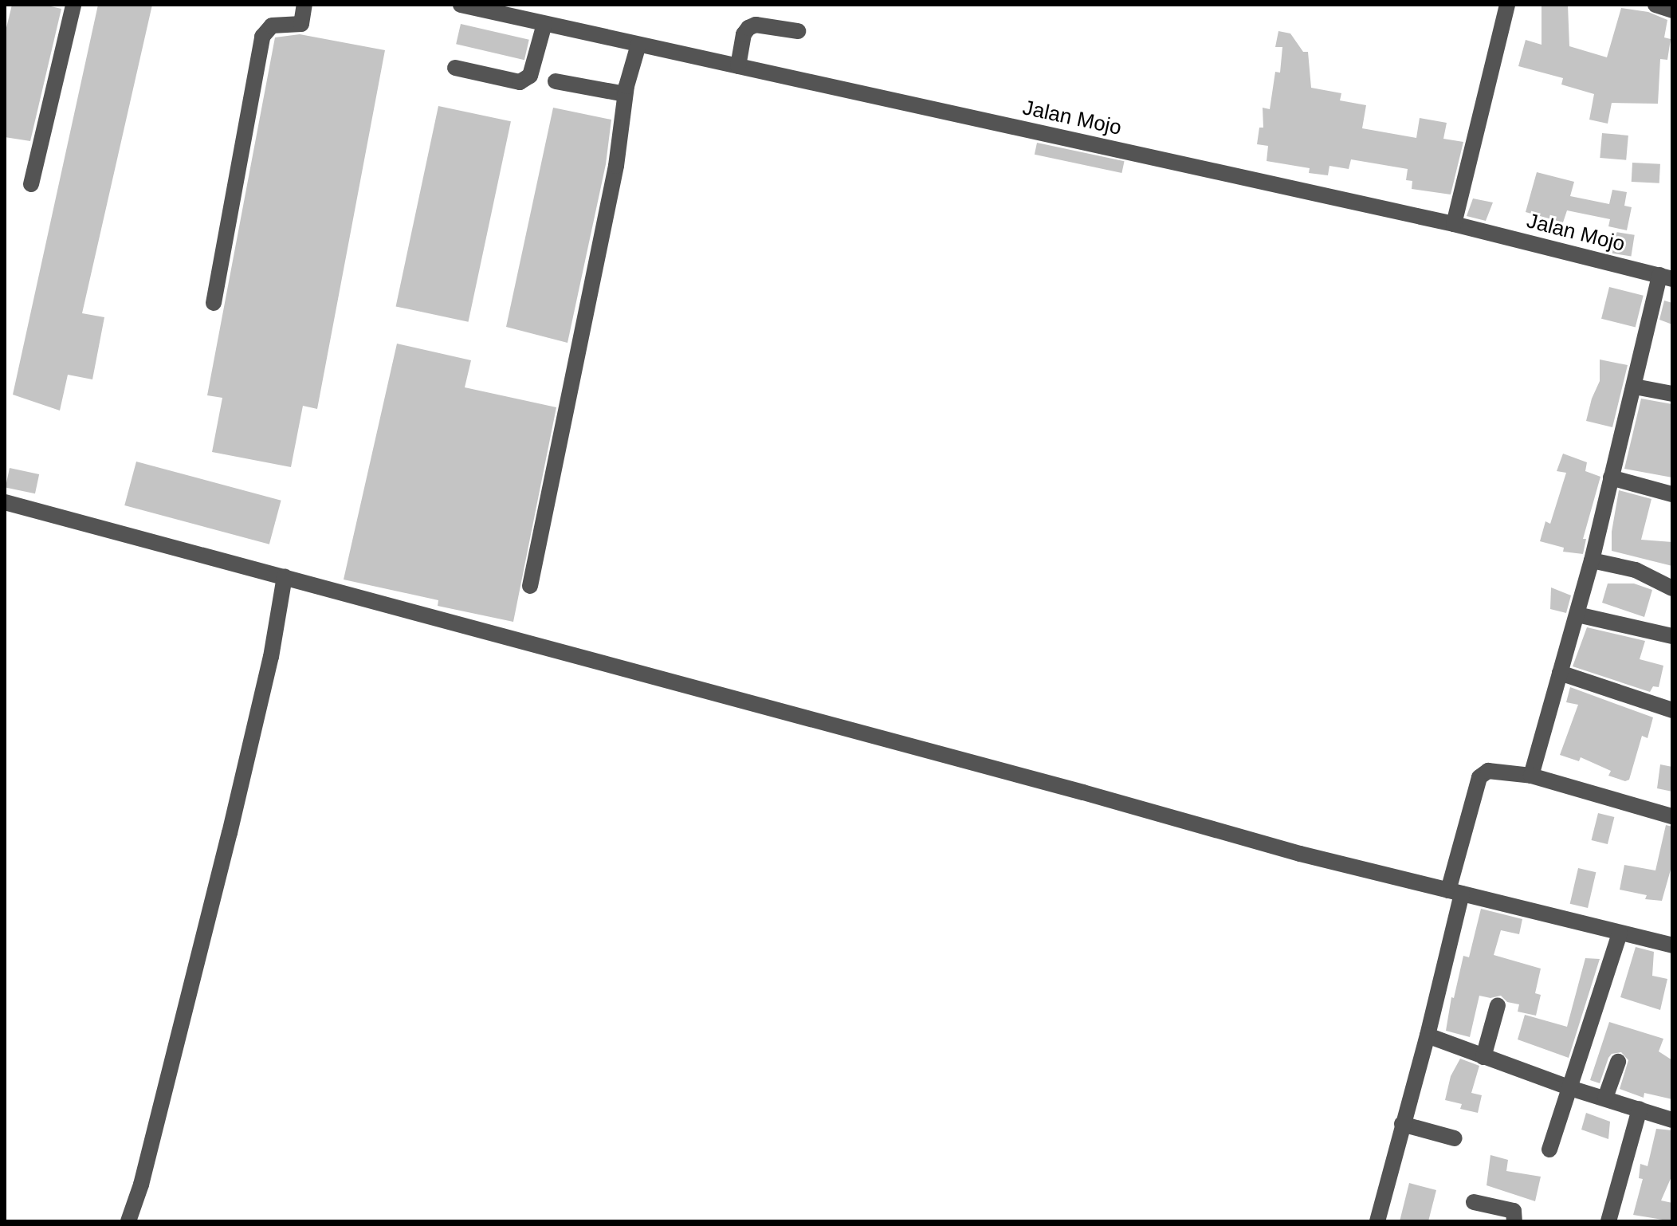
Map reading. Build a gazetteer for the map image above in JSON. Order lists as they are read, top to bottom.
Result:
{
  "streets": {
    "street": ["Jalan Mojo"]
  }
}
